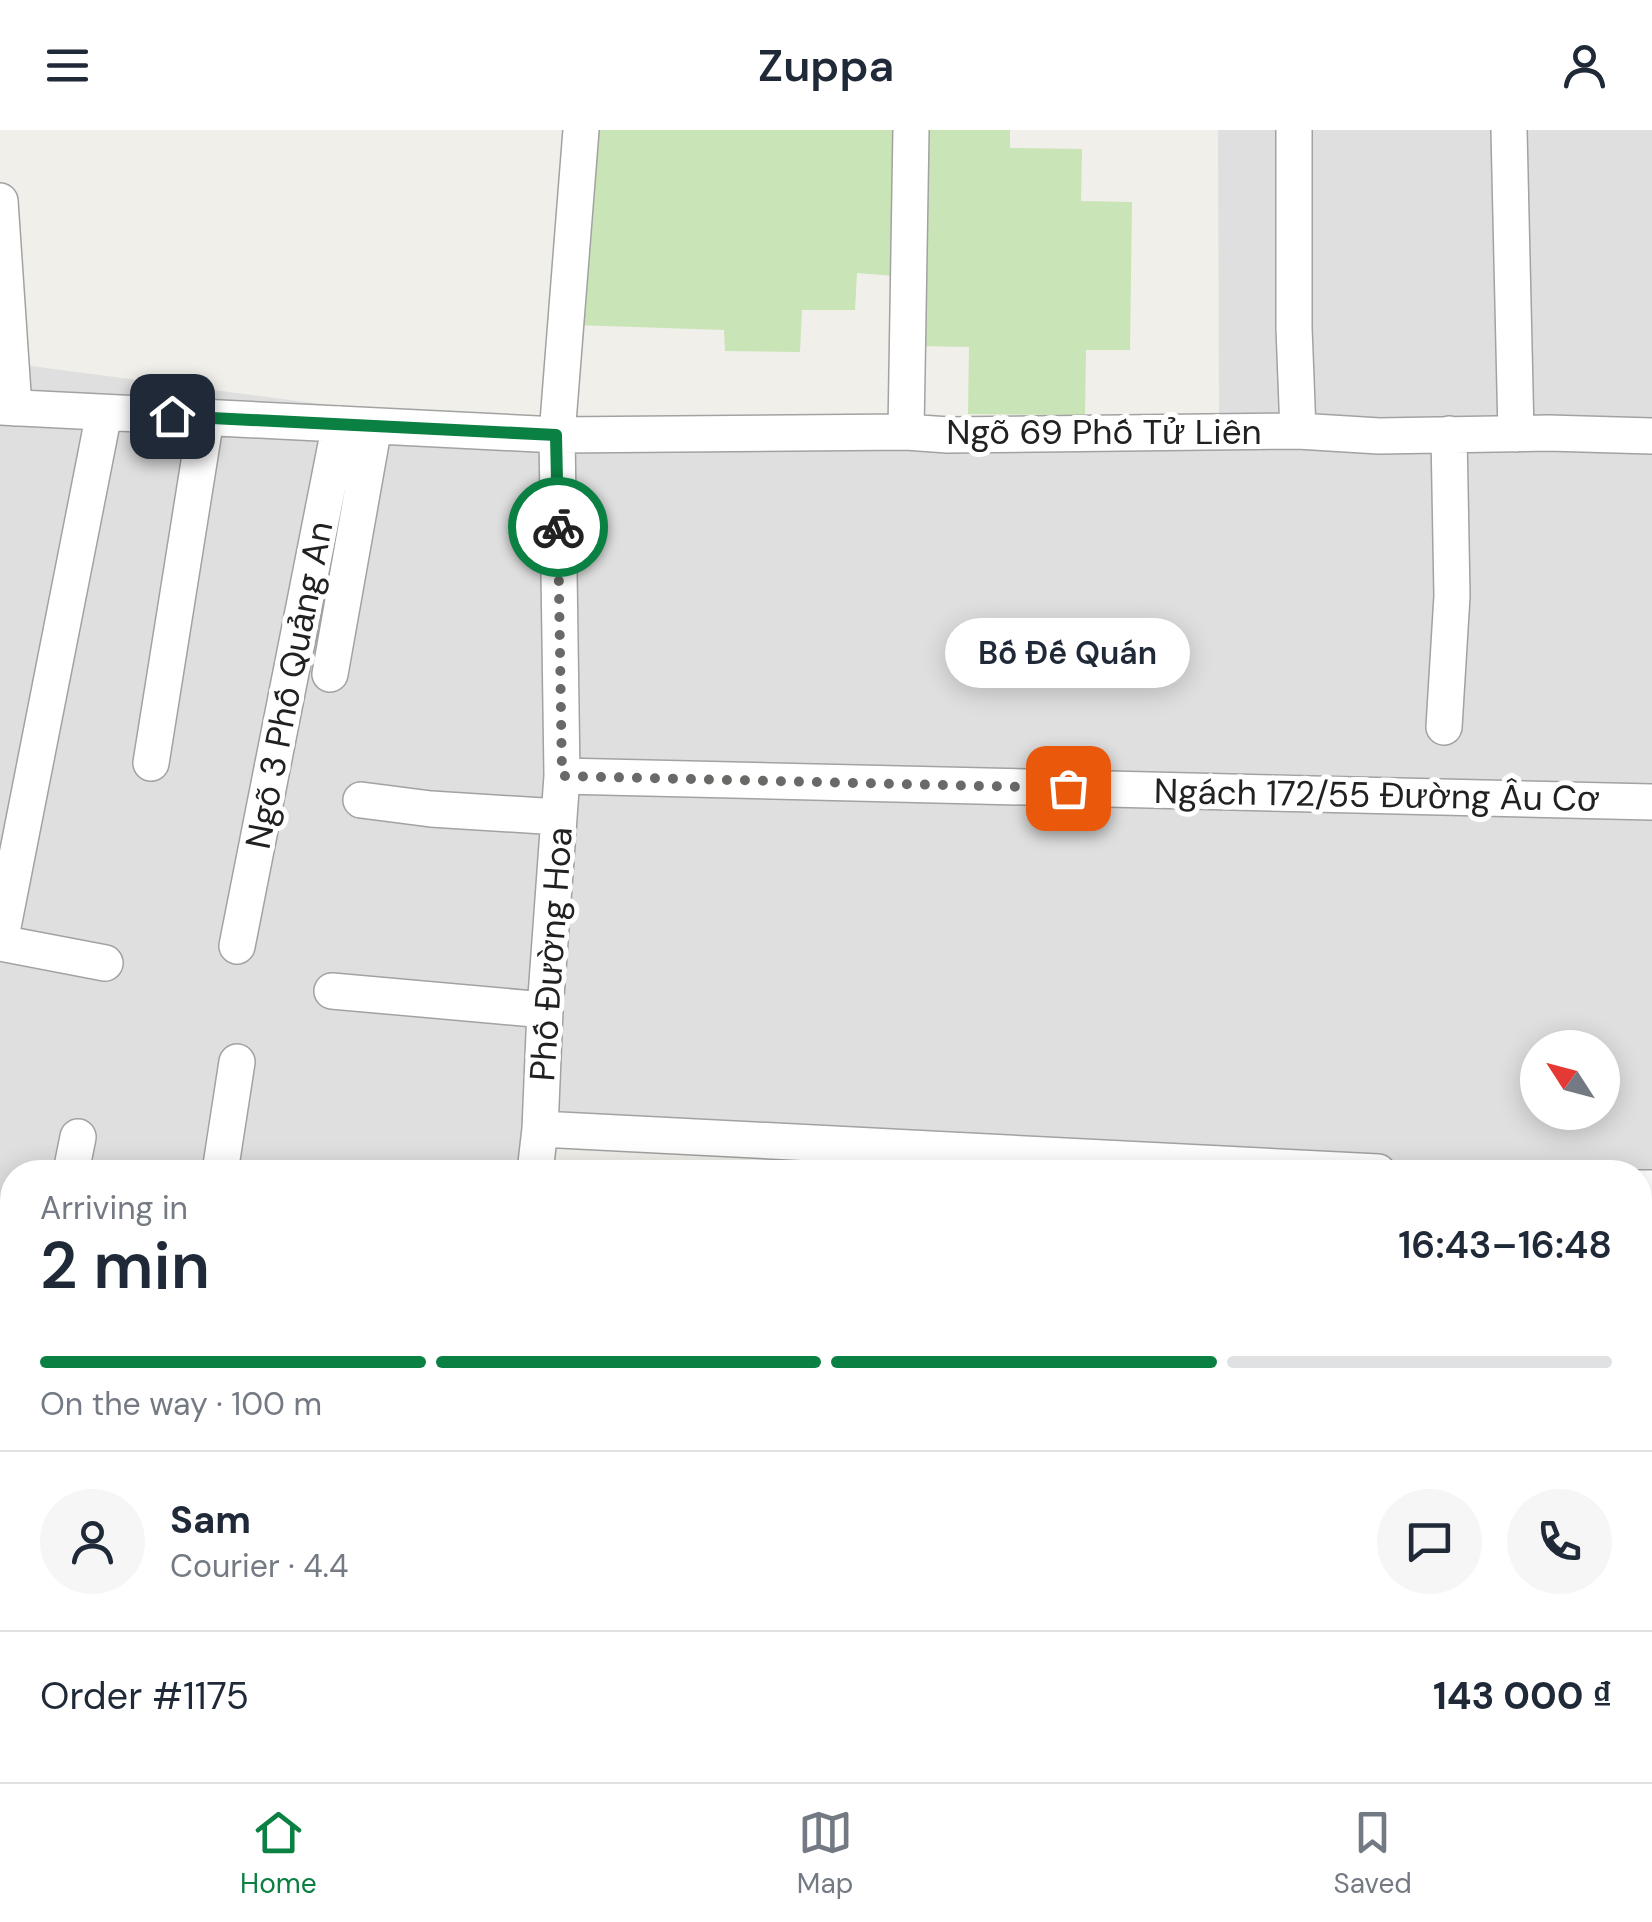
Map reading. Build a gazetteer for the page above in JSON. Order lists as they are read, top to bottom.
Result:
{
  "streets": {
    "street": [
      "Ngõ 69 Phố Tử Liên",
      "Ngõ 3 Phố Quảng An",
      "Ngách 172/55 Đường Âu Cơ",
      "Phố Đường Hoa"
    ]
  },
  "crossings": [
    ["Ngõ 69 Phố Tử Liên", "Ngõ 3 Phố Quảng An"],
    ["Ngõ 69 Phố Tử Liên", "Phố Đường Hoa"],
    ["Ngách 172/55 Đường Âu Cơ", "Phố Đường Hoa"]
  ],
  "places": ["Bố Đế Quán"],
  "north": "top left",
  "page": {
    "header": "Zuppa",
    "bubble": "Bố Đế Quán",
    "heading": ["2 min", "Arriving in", "16:43–16:48"],
    "panel": [
      "Sam",
      "Courier · 4.4",
      "Order #1175",
      "143 000 ₫"
    ],
    "bar": "On the way · 100 m",
    "tabs": ["Home", "Map", "Saved"]
  }
}
